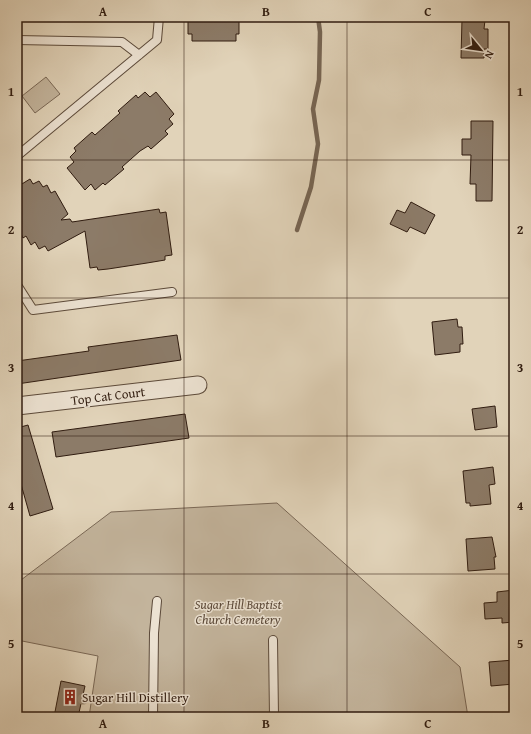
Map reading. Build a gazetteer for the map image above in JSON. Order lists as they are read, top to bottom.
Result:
{
  "streets": {
    "street": ["Top Cat Court"]
  },
  "parks": ["Sugar Hill Baptist Church Cemetery"],
  "places": {
    "building": ["Sugar Hill Distillery"]
  },
  "north": "bottom right",
  "grid": {
    "columns": ["A", "B", "C"],
    "rows": [
      "1",
      "2",
      "3",
      "4",
      "5"
    ]
  }
}
